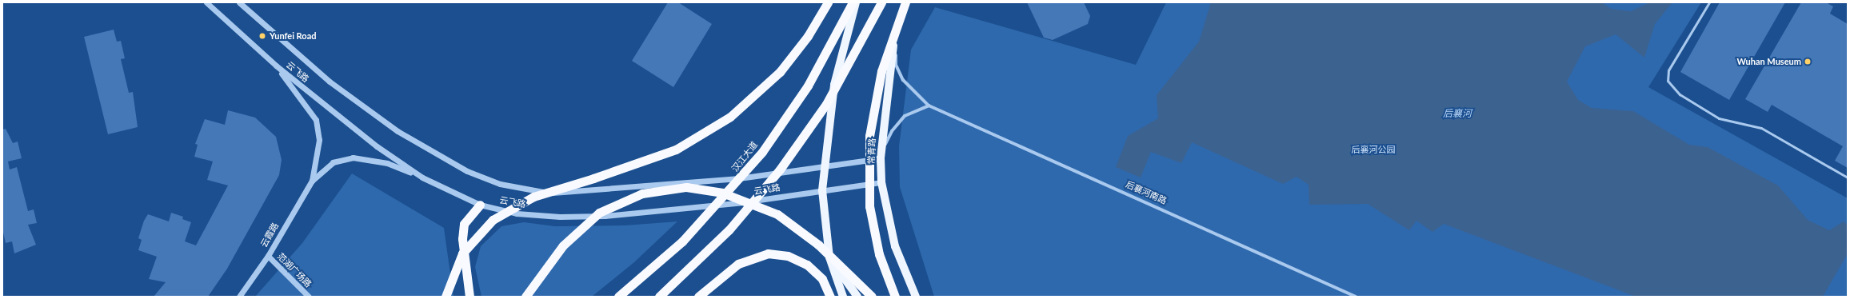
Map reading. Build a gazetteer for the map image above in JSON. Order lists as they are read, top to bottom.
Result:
{
  "streets": {
    "highway": ["汉江大道"],
    "main road": ["常青路"],
    "street": [
      "云飞路",
      "后襄河南路",
      "云霞路",
      "范湖广场路"
    ]
  },
  "crossings": [
    ["云飞路", "常青路"],
    ["云霞路", "范湖广场路"]
  ],
  "water": ["后襄河"],
  "parks": ["后襄河公园"],
  "places": ["Yunfei Road", "Wuhan Museum"]
}
